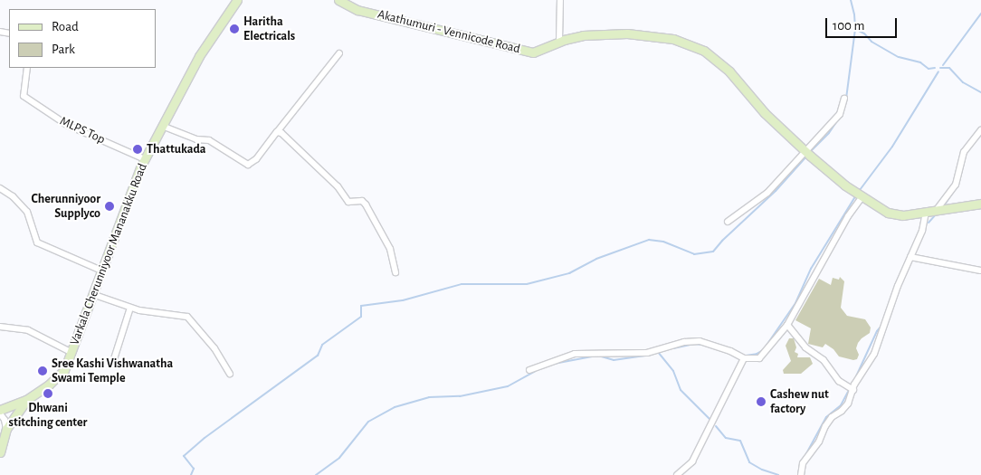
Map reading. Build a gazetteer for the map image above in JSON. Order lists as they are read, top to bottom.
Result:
{
  "streets": {
    "street": ["Akathumuri - Vennicode Road", "MLPS Top", "Varkala Cherunniyoor Mananakku Road"]
  },
  "crossings": [
    ["MLPS Top", "Varkala Cherunniyoor Mananakku Road"]
  ],
  "places": [
    "Haritha Electricals",
    "Thattukada",
    "Cherunniyoor Supplyco",
    "Sree Kashi Vishwanatha Swami Temple",
    "Dhwani stitching center",
    "Cashew nut factory"
  ],
  "legend": ["Road", "Park"],
  "scale_bar": "100 m"
}
